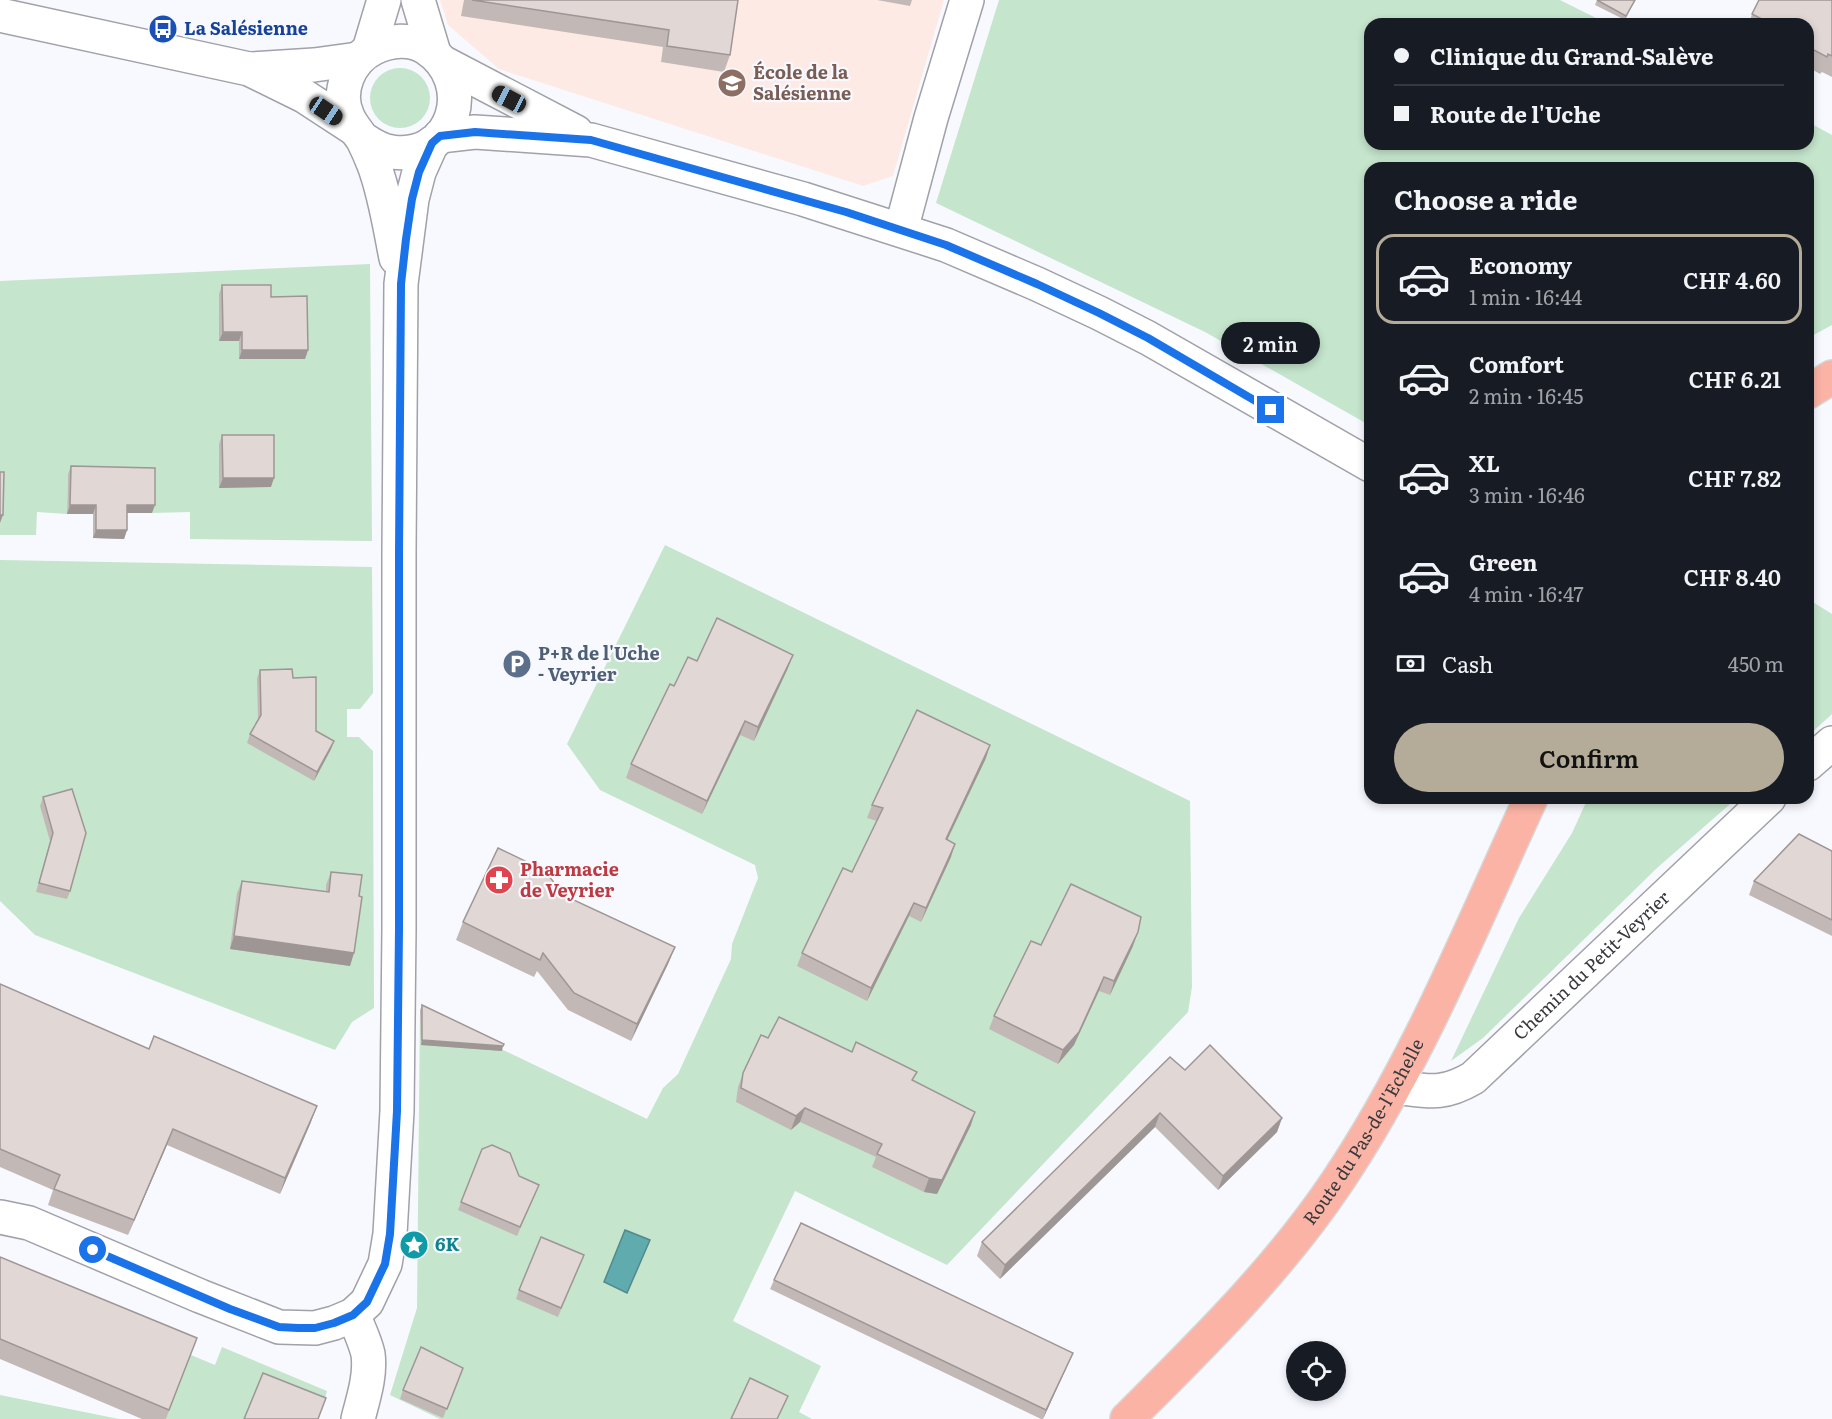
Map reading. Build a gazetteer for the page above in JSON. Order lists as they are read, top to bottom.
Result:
{
  "streets": {
    "main road": ["Route du Pas-de-l'Echelle"],
    "street": ["Chemin du Petit-Veyrier"]
  },
  "crossings": [
    ["Chemin du Petit-Veyrier", "Route du Pas-de-l'Echelle"]
  ],
  "places": {
    "bus stop": ["La Salésienne"],
    "school or university": ["École de la Salésienne"],
    "parking": ["P+R de l'Uche - Veyrier"],
    "pharmacy": ["Pharmacie de Veyrier"],
    "place": ["6K"]
  },
  "page": {
    "banner": ["Clinique du Grand-Salève", "Route de l'Uche"],
    "heading": "Choose a ride",
    "list": [
      {
        "name": "Economy",
        "note": "1 min · 16:44",
        "value": "CHF 4.60"
      },
      {
        "name": "Comfort",
        "note": "2 min · 16:45",
        "value": "CHF 6.21"
      },
      {
        "name": "XL",
        "note": "3 min · 16:46",
        "value": "CHF 7.82"
      },
      {
        "name": "Green",
        "note": "4 min · 16:47",
        "value": "CHF 8.40"
      }
    ],
    "bubble": "2 min",
    "pay": ["Cash", "450 m"],
    "buttons": "Confirm"
  }
}
